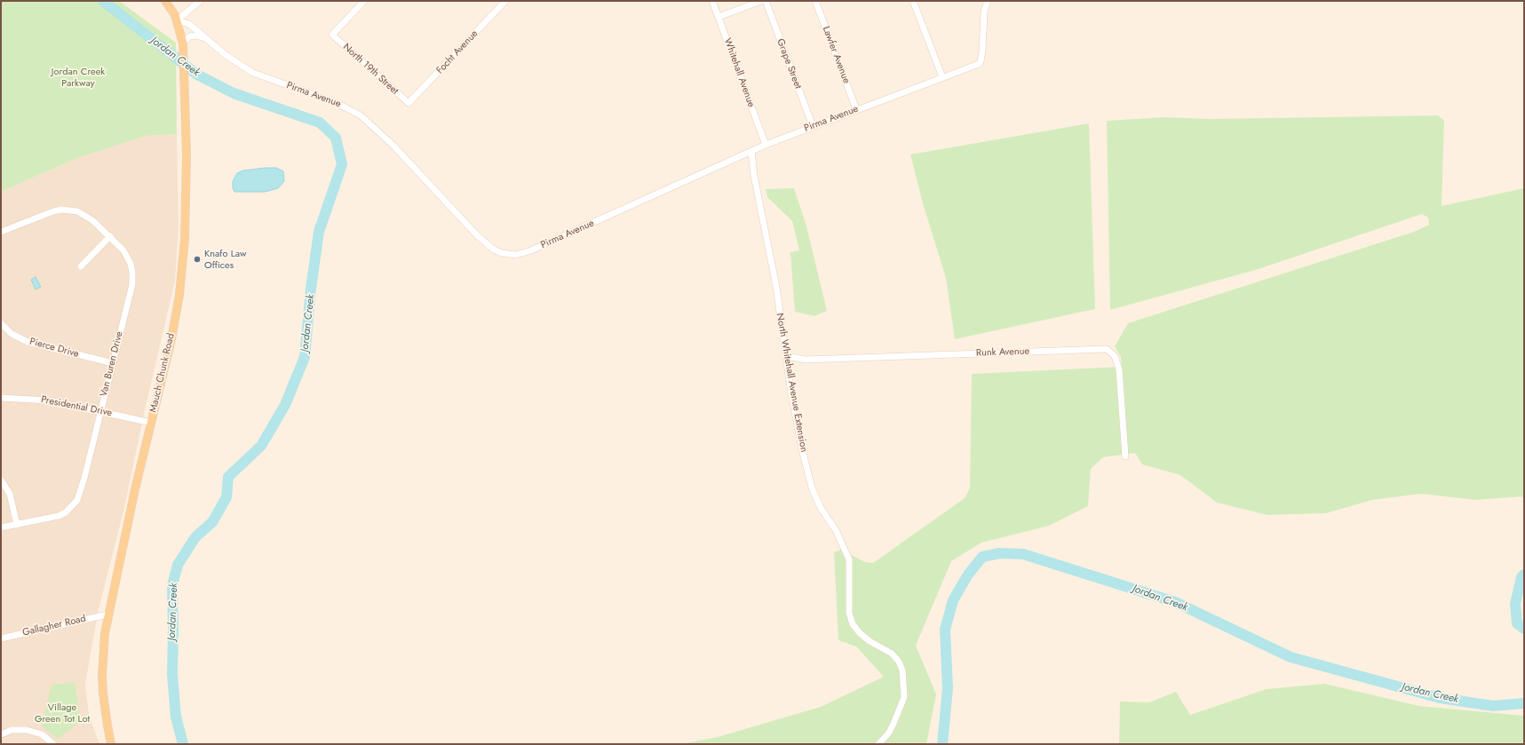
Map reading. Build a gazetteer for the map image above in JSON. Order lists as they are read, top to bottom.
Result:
{
  "streets": {
    "main road": ["Mauch Chunk Road"],
    "street": [
      "Focht Avenue",
      "Lawfer Avenue",
      "Grape Street",
      "North 19th Street",
      "Whitehall Avenue",
      "Pirma Avenue",
      "Pierce Drive",
      "Runk Avenue",
      "Van Buren Drive",
      "North Whitehall Avenue Extension",
      "Presidential Drive",
      "Gallagher Road"
    ]
  },
  "crossings": [
    ["Focht Avenue", "North 19th Street"],
    ["Lawfer Avenue", "Pirma Avenue"],
    ["Grape Street", "Pirma Avenue"],
    ["Whitehall Avenue", "Pirma Avenue"],
    ["Pirma Avenue", "Mauch Chunk Road"],
    ["Pirma Avenue", "North Whitehall Avenue Extension"],
    ["Pierce Drive", "Van Buren Drive"],
    ["Runk Avenue", "North Whitehall Avenue Extension"],
    ["Van Buren Drive", "Presidential Drive"],
    ["Mauch Chunk Road", "Presidential Drive"],
    ["Mauch Chunk Road", "Gallagher Road"]
  ],
  "water": ["Jordan Creek"],
  "parks": ["Jordan Creek Parkway", "Village Green Tot Lot"],
  "places": ["Knafo Law Offices"]
}
